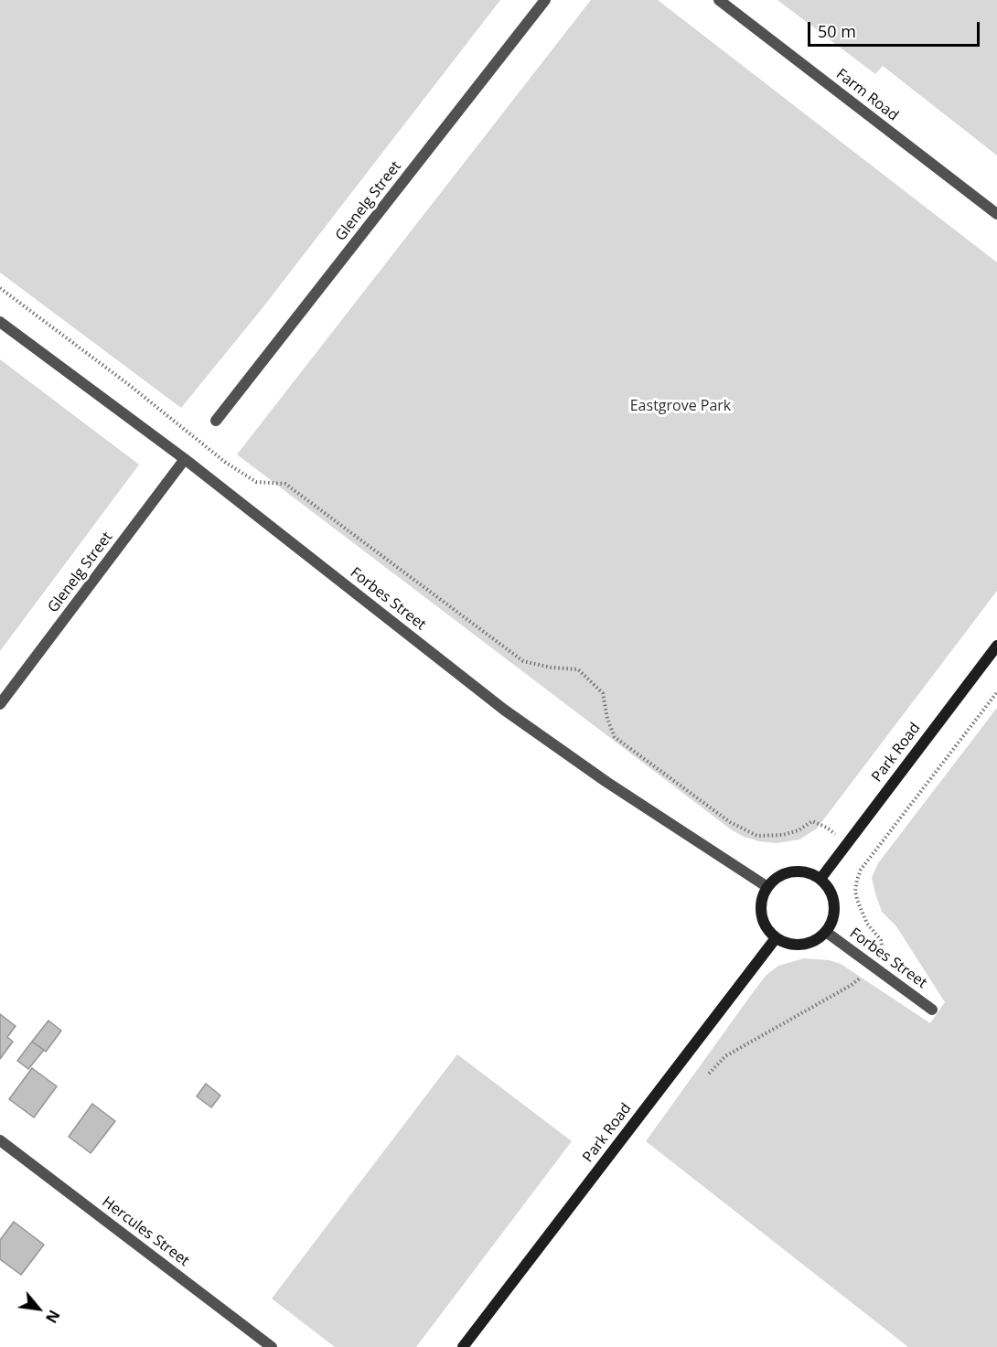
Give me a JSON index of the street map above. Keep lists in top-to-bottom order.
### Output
{
  "streets": {
    "street": [
      "Farm Road",
      "Glenelg Street",
      "Forbes Street",
      "Park Road",
      "Hercules Street"
    ]
  },
  "crossings": [
    ["Glenelg Street", "Forbes Street"],
    ["Forbes Street", "Park Road"]
  ],
  "parks": ["Eastgrove Park"],
  "scale_bar": "50 m",
  "north": "bottom right"
}
